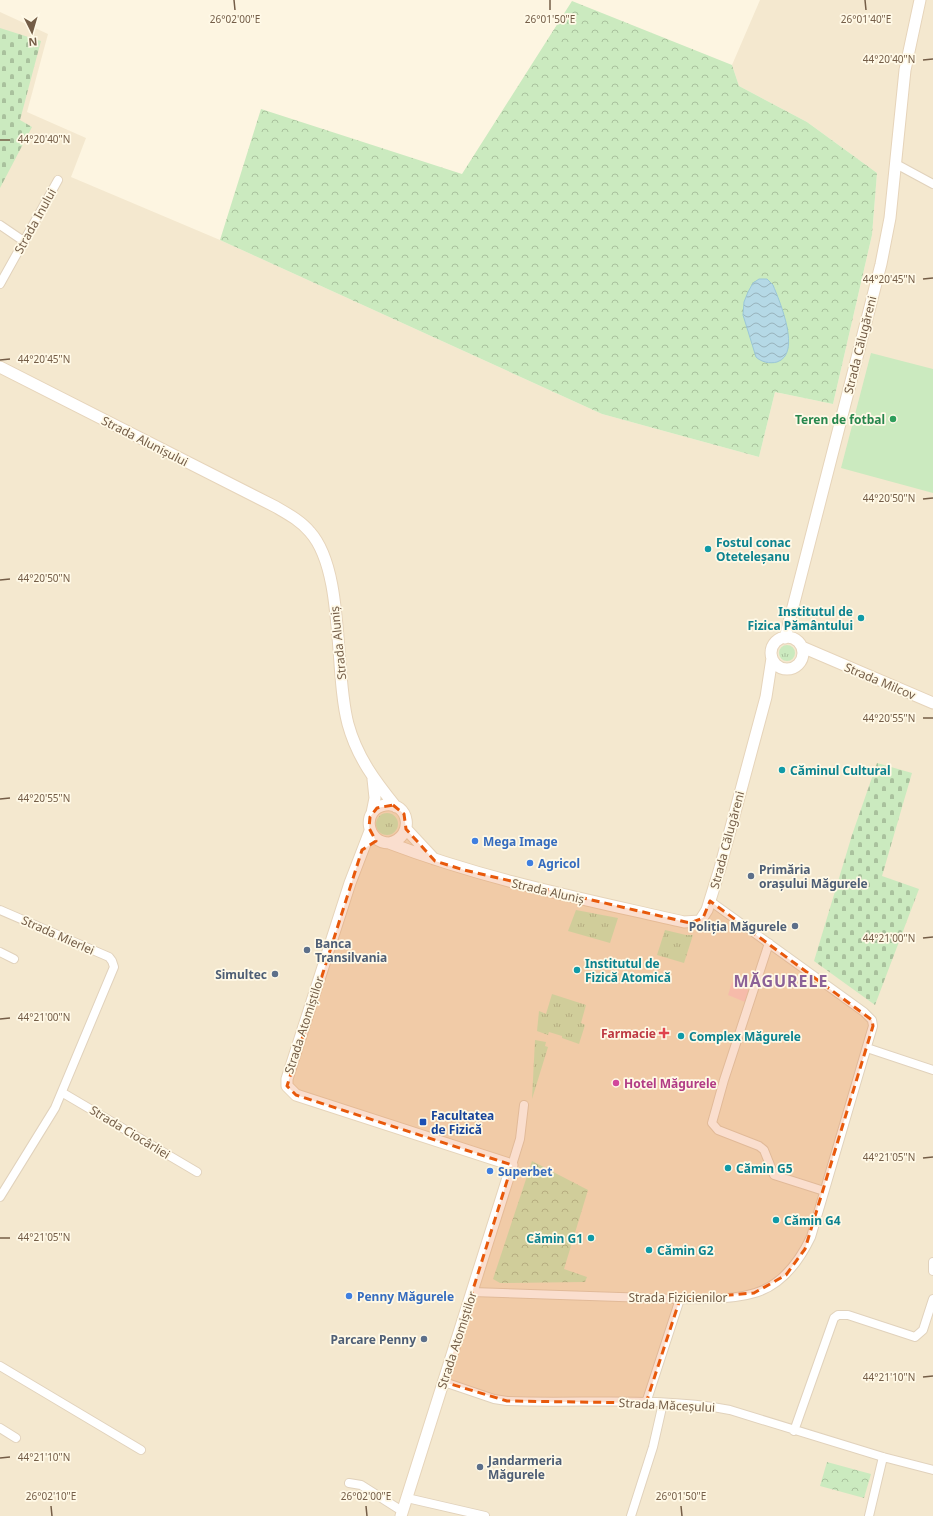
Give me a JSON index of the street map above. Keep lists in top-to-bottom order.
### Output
{
  "streets": {
    "main road": [
      "Strada Călugăreni",
      "Strada Alunișului",
      "Strada Aluniș",
      "Strada Milcov",
      "Strada Atomiștilor"
    ],
    "street": [
      "Strada Inului",
      "Strada Mierlei",
      "Strada Ciocârliei",
      "Strada Fizicienilor",
      "Strada Măceșului"
    ]
  },
  "crossings": [
    ["Strada Călugăreni", "Strada Aluniș"],
    ["Strada Călugăreni", "Strada Milcov"],
    ["Strada Călugăreni", "Strada Fizicienilor"],
    ["Strada Alunișului", "Strada Aluniș"],
    ["Strada Aluniș", "Strada Atomiștilor"],
    ["Strada Mierlei", "Strada Ciocârliei"],
    ["Strada Atomiștilor", "Strada Fizicienilor"],
    ["Strada Atomiștilor", "Strada Măceșului"]
  ],
  "districts": ["MĂGURELE"],
  "places": {
    "other": [
      "Teren de fotbal",
      "Fostul conac Oteteleșanu",
      "Institutul de Fizica Pământului",
      "Căminul Cultural",
      "Mega Image",
      "Agricol",
      "Primăria orașului Măgurele",
      "Poliția Măgurele",
      "Banca Transilvania",
      "Institutul de Fizică Atomică",
      "Simultec",
      "Complex Măgurele",
      "Hotel Măgurele",
      "Cămin G5",
      "Superbet",
      "Cămin G4",
      "Cămin G1",
      "Cămin G2",
      "Penny Măgurele",
      "Parcare Penny",
      "Jandarmeria Măgurele"
    ],
    "health": ["Farmacie"],
    "transit": ["Facultatea de Fizică"]
  },
  "north": "bottom",
  "coordinates": [
    "26°02'00\"E",
    "26°01'50\"E",
    "26°01'40\"E",
    "44°20'40\"N",
    "44°20'45\"N",
    "44°20'50\"N",
    "44°20'55\"N",
    "44°21'00\"N",
    "44°21'05\"N",
    "44°21'10\"N",
    "26°02'10\"E"
  ]
}
